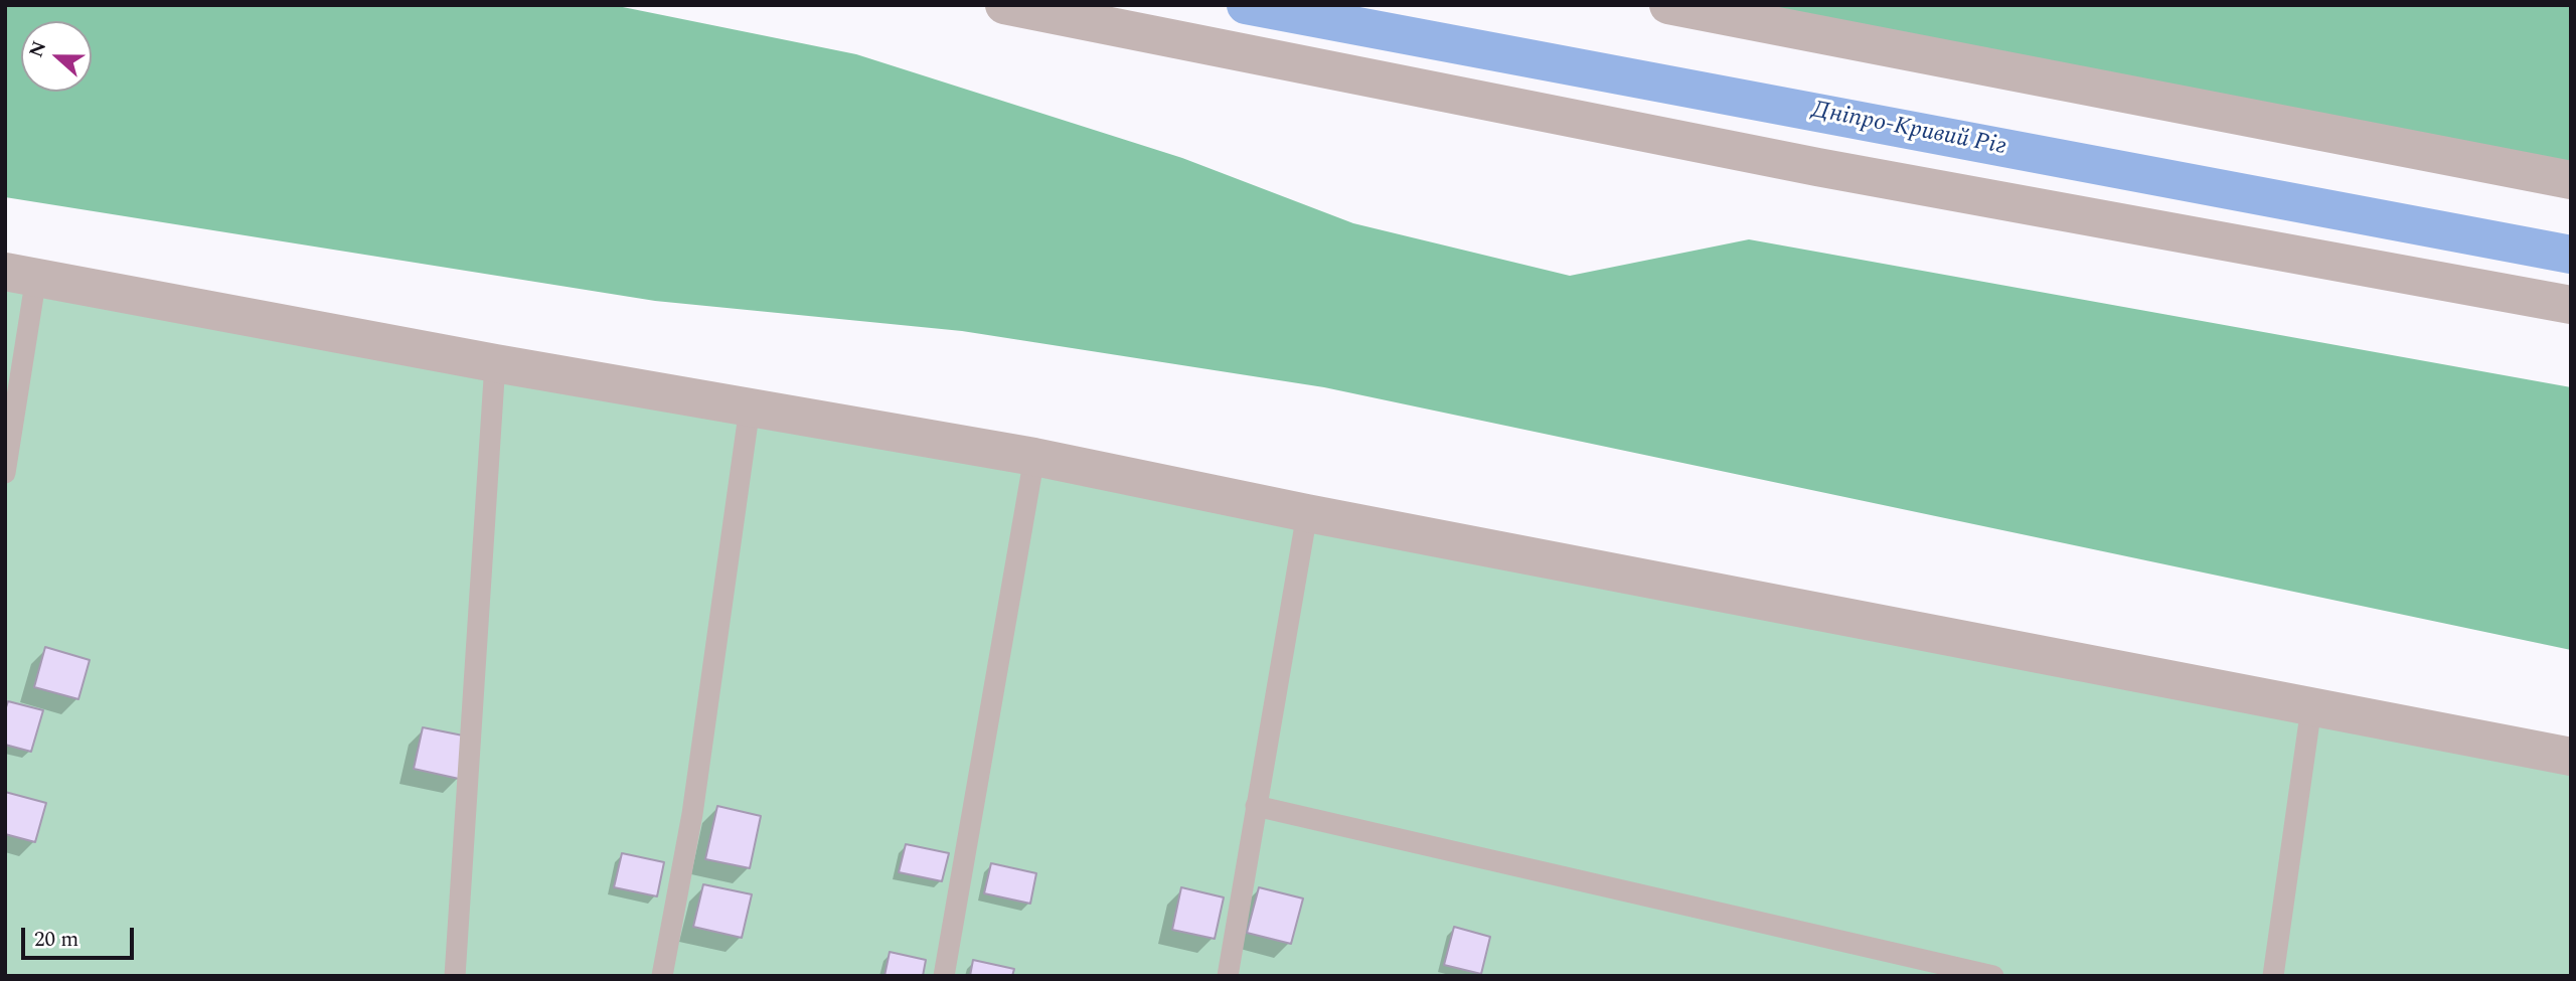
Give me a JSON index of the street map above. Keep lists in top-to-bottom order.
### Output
{
  "water": ["Дніпро-Кривий Ріг"],
  "scale_bar": "20 m",
  "north": "left"
}
